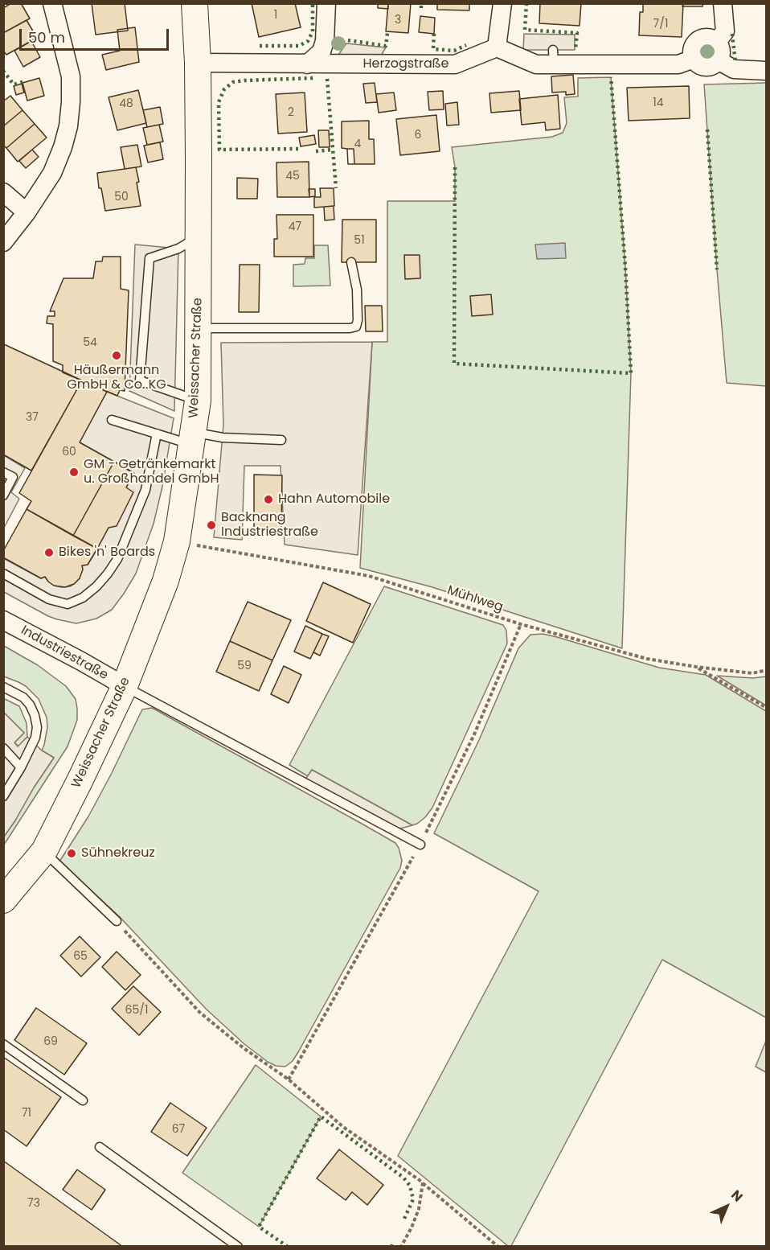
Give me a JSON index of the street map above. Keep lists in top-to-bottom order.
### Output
{
  "streets": {
    "street": ["Herzogstraße", "Weissacher Straße", "Industriestraße"],
    "path": ["Mühlweg"]
  },
  "crossings": [
    ["Herzogstraße", "Weissacher Straße"],
    ["Weissacher Straße", "Mühlweg"],
    ["Weissacher Straße", "Industriestraße"]
  ],
  "places": [
    "Häußermann GmbH & Co. KG",
    "GM - Getränkemarkt u. Großhandel GmbH",
    "Hahn Automobile",
    "Backnang Industriestraße",
    "Bikes 'n' Boards",
    "Sühnekreuz"
  ],
  "house_numbers": [
    "1",
    "3",
    "7/1",
    "14",
    "48",
    "2",
    "6",
    "4",
    "45",
    "50",
    "47",
    "51",
    "54",
    "37",
    "60",
    "59",
    "65",
    "65/1",
    "69",
    "71",
    "67",
    "73"
  ],
  "scale_bar": "50 m",
  "north": "top right"
}
